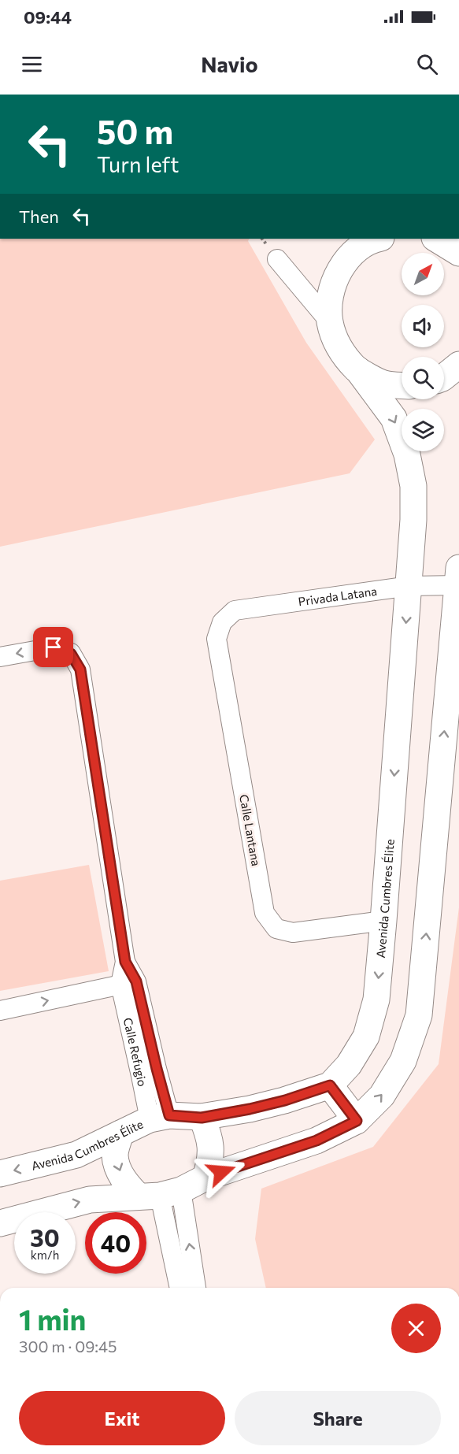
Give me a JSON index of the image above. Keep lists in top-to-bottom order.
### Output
{
  "streets": {
    "street": [
      "Privada Latana",
      "Calle Lantana",
      "Avenida Cumbres Élite",
      "Calle Refugio"
    ]
  },
  "crossings": [
    ["Privada Latana", "Calle Lantana"],
    ["Privada Latana", "Avenida Cumbres Élite"],
    ["Calle Lantana", "Avenida Cumbres Élite"],
    ["Avenida Cumbres Élite", "Calle Refugio"]
  ],
  "one_way": ["Calle Refugio"],
  "north": "top right",
  "page": {
    "status": "09:44",
    "header": "Navio",
    "turn": ["50 m", "Turn left"],
    "then": "Then",
    "speed": "30 km/h",
    "limit": "40",
    "heading": ["1 min", "300 m · 09:45"],
    "buttons": ["Exit", "Share"]
  }
}
